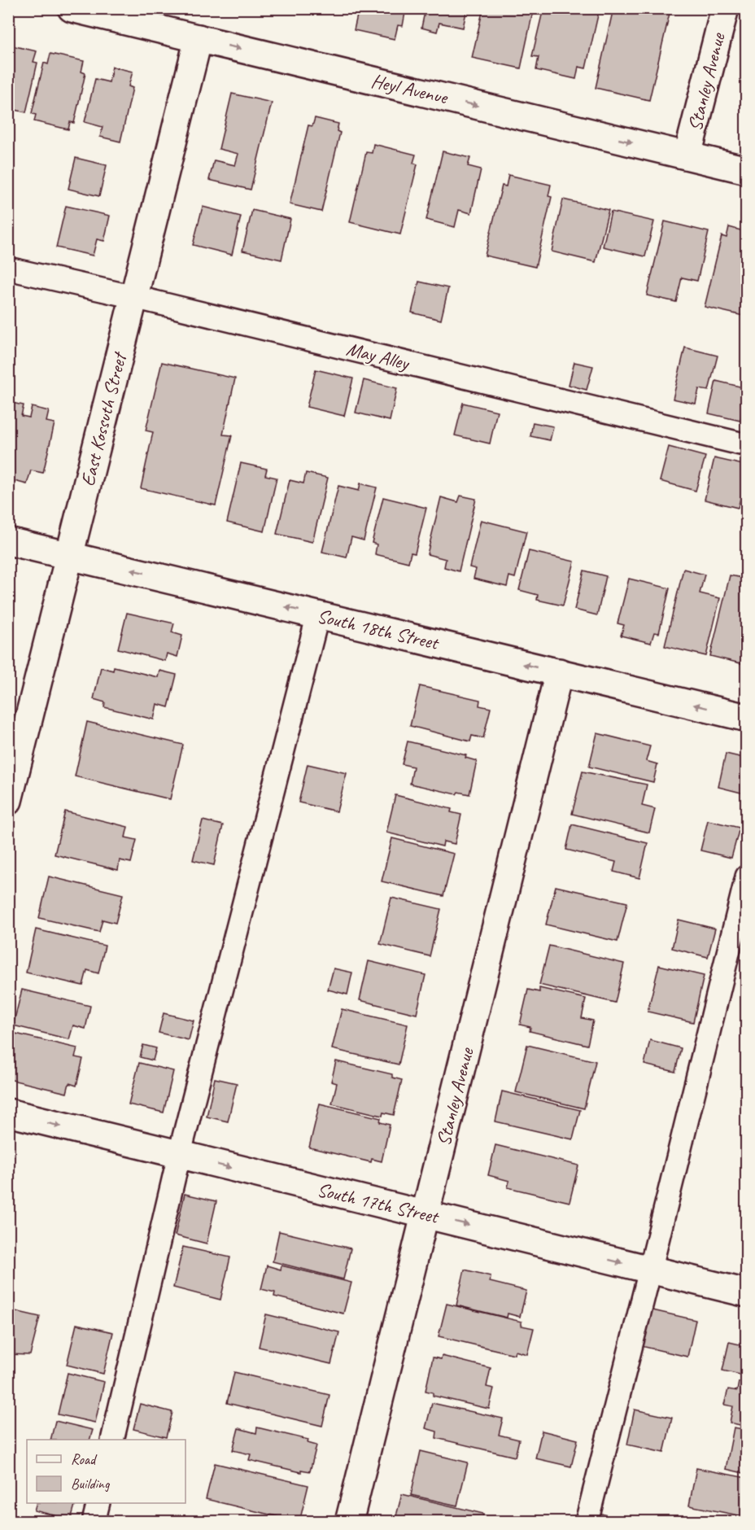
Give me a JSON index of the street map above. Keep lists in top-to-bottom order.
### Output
{
  "streets": {
    "street": [
      "Stanley Avenue",
      "Heyl Avenue",
      "East Kossuth Street",
      "South 18th Street",
      "South 17th Street"
    ],
    "lane": ["May Alley"]
  },
  "crossings": [
    ["Stanley Avenue", "Heyl Avenue"],
    ["Stanley Avenue", "South 18th Street"],
    ["Stanley Avenue", "South 17th Street"],
    ["Heyl Avenue", "East Kossuth Street"],
    ["May Alley", "East Kossuth Street"],
    ["East Kossuth Street", "South 18th Street"]
  ],
  "one_way": ["Heyl Avenue", "South 18th Street", "South 17th Street"],
  "legend": ["Road", "Building"]
}
